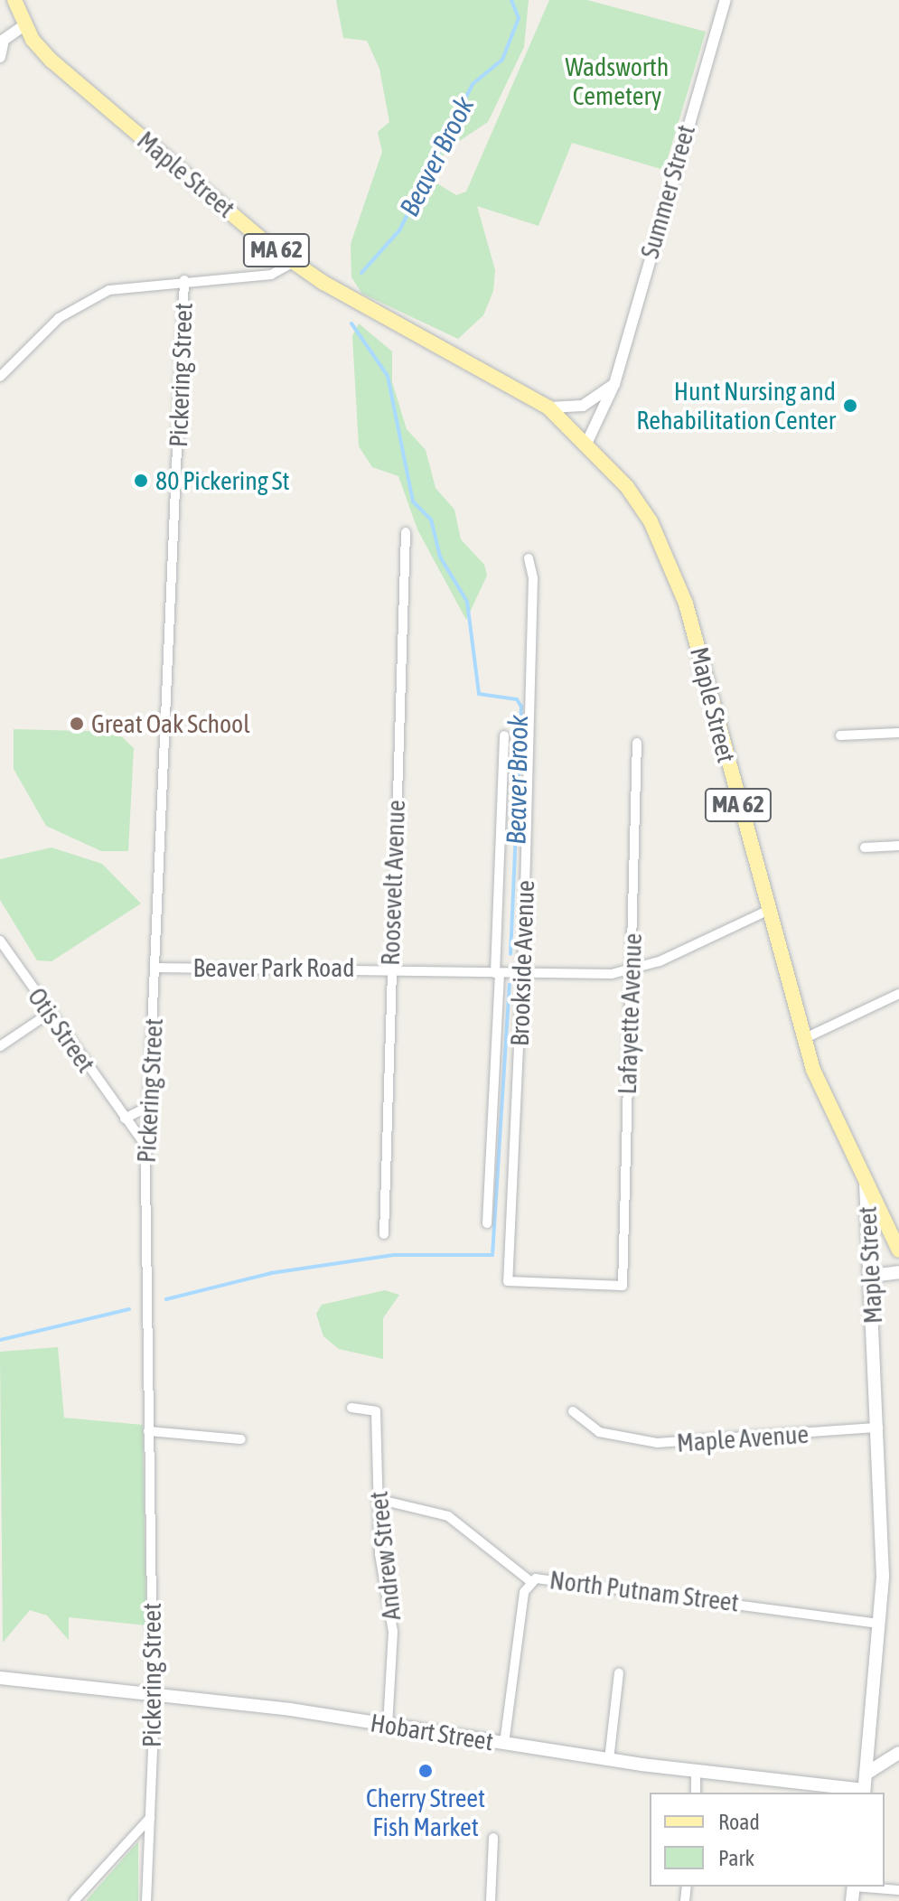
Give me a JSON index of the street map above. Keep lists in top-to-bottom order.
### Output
{
  "streets": {
    "main road": ["Maple Street", "MA 62", "Hobart Street"],
    "street": [
      "Summer Street",
      "Pickering Street",
      "Roosevelt Avenue",
      "Brookside Avenue",
      "Beaver Park Road",
      "Lafayette Avenue",
      "Otis Street",
      "Maple Avenue",
      "Andrew Street",
      "North Putnam Street"
    ]
  },
  "crossings": [
    ["Maple Street", "Summer Street"],
    ["Maple Street", "MA 62"],
    ["Maple Street", "Beaver Park Road"],
    ["Maple Street", "Maple Avenue"],
    ["Maple Street", "North Putnam Street"],
    ["Maple Street", "Hobart Street"],
    ["Pickering Street", "Beaver Park Road"],
    ["Pickering Street", "Otis Street"],
    ["Pickering Street", "Hobart Street"],
    ["Roosevelt Avenue", "Beaver Park Road"],
    ["Brookside Avenue", "Beaver Park Road"],
    ["Brookside Avenue", "Lafayette Avenue"],
    ["Beaver Park Road", "Lafayette Avenue"],
    ["Andrew Street", "Hobart Street"],
    ["North Putnam Street", "Hobart Street"]
  ],
  "water": ["Beaver Brook"],
  "parks": ["Wadsworth Cemetery"],
  "places": [
    "Hunt Nursing and Rehabilitation Center",
    "80 Pickering St",
    "Great Oak School",
    "Cherry Street Fish Market"
  ],
  "legend": ["Road", "Park"]
}
